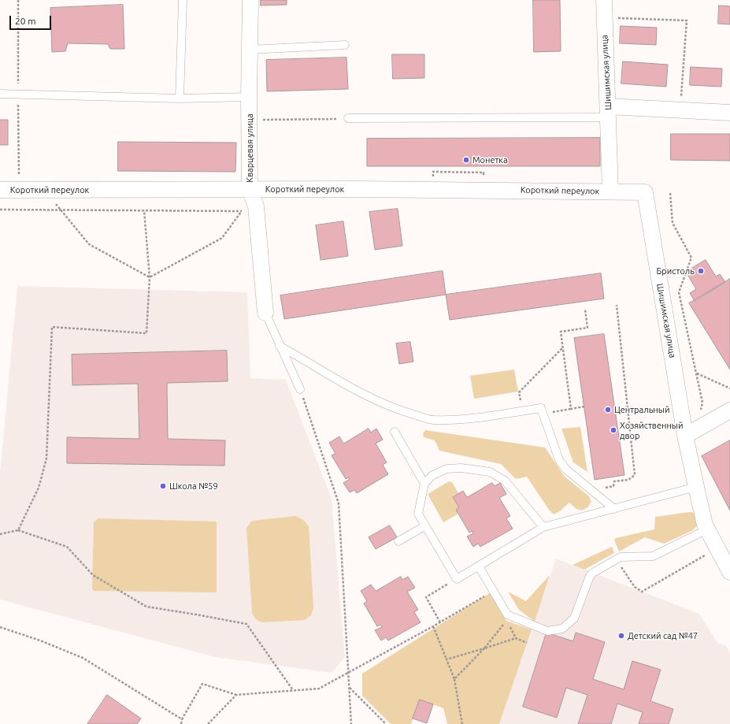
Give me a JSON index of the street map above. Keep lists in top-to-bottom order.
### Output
{
  "streets": {
    "street": ["Шишимская улица", "Кварцевая улица", "Короткий переулок"]
  },
  "crossings": [
    ["Шишимская улица", "Короткий переулок"],
    ["Кварцевая улица", "Короткий переулок"]
  ],
  "places": [
    "Монетка",
    "Бристоль",
    "Центральный",
    "Хозяйственный двор",
    "Школа №59",
    "Детский сад №47"
  ],
  "scale_bar": "20 m"
}
